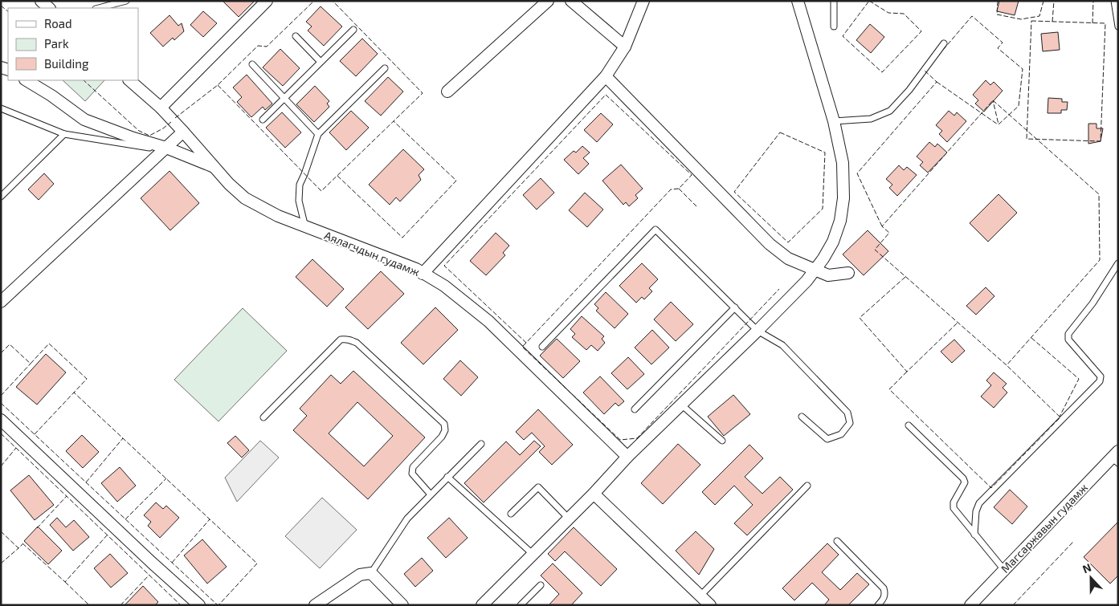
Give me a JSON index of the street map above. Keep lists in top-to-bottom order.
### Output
{
  "streets": {
    "street": ["Аялагчдын гудамж", "Магсаржавын гудамж"]
  },
  "legend": ["Road", "Park", "Building"],
  "north": "top"
}
